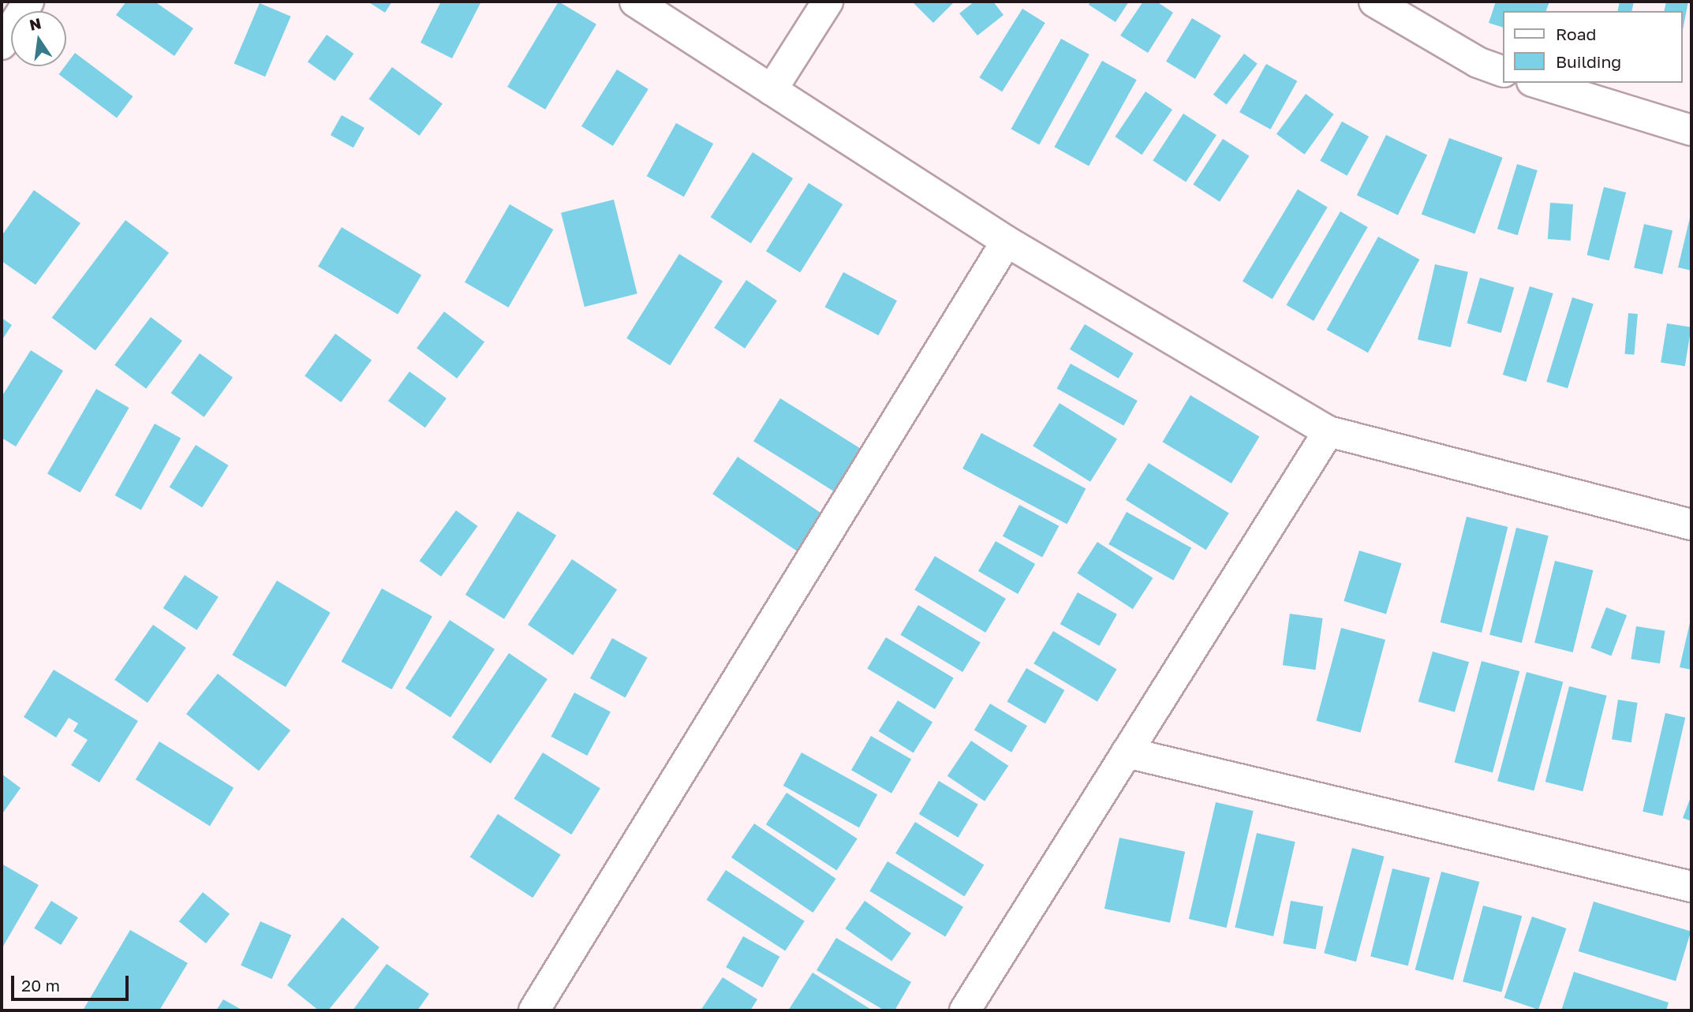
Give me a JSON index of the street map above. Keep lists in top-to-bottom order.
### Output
{
  "legend": ["Road", "Building"],
  "scale_bar": "20 m",
  "north": "top"
}
